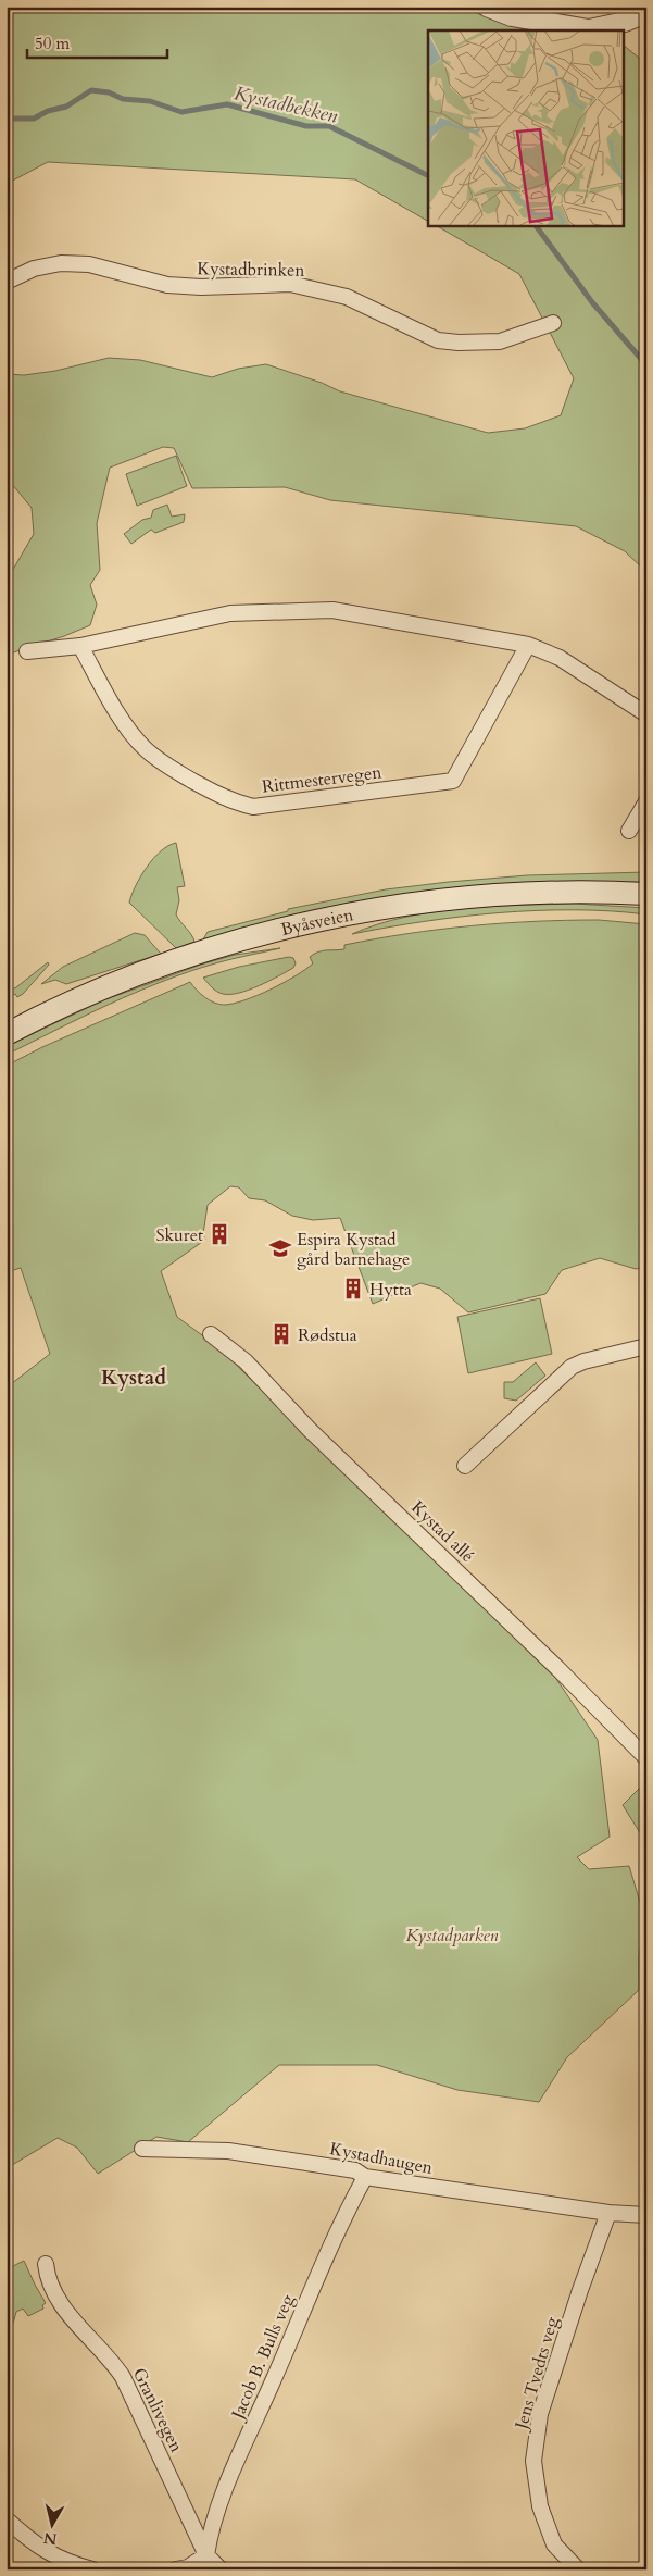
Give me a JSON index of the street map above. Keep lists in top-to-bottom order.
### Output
{
  "streets": {
    "main road": ["Byåsveien"],
    "street": [
      "Kystadbrinken",
      "Rittmestervegen",
      "Kystad allé",
      "Kystadhaugen",
      "Jacob B. Bulls veg",
      "Jens Tvedts veg",
      "Granlivegen"
    ]
  },
  "crossings": [
    ["Kystadhaugen", "Jacob B. Bulls veg"],
    ["Kystadhaugen", "Jens Tvedts veg"],
    ["Jacob B. Bulls veg", "Granlivegen"]
  ],
  "districts": ["Kystad"],
  "water": ["Kystadbekken"],
  "parks": ["Kystadparken"],
  "places": {
    "building": ["Skuret", "Hytta", "Rødstua"],
    "school or university": ["Espira Kystad gård barnehage"]
  },
  "scale_bar": "50 m",
  "north": "bottom"
}
